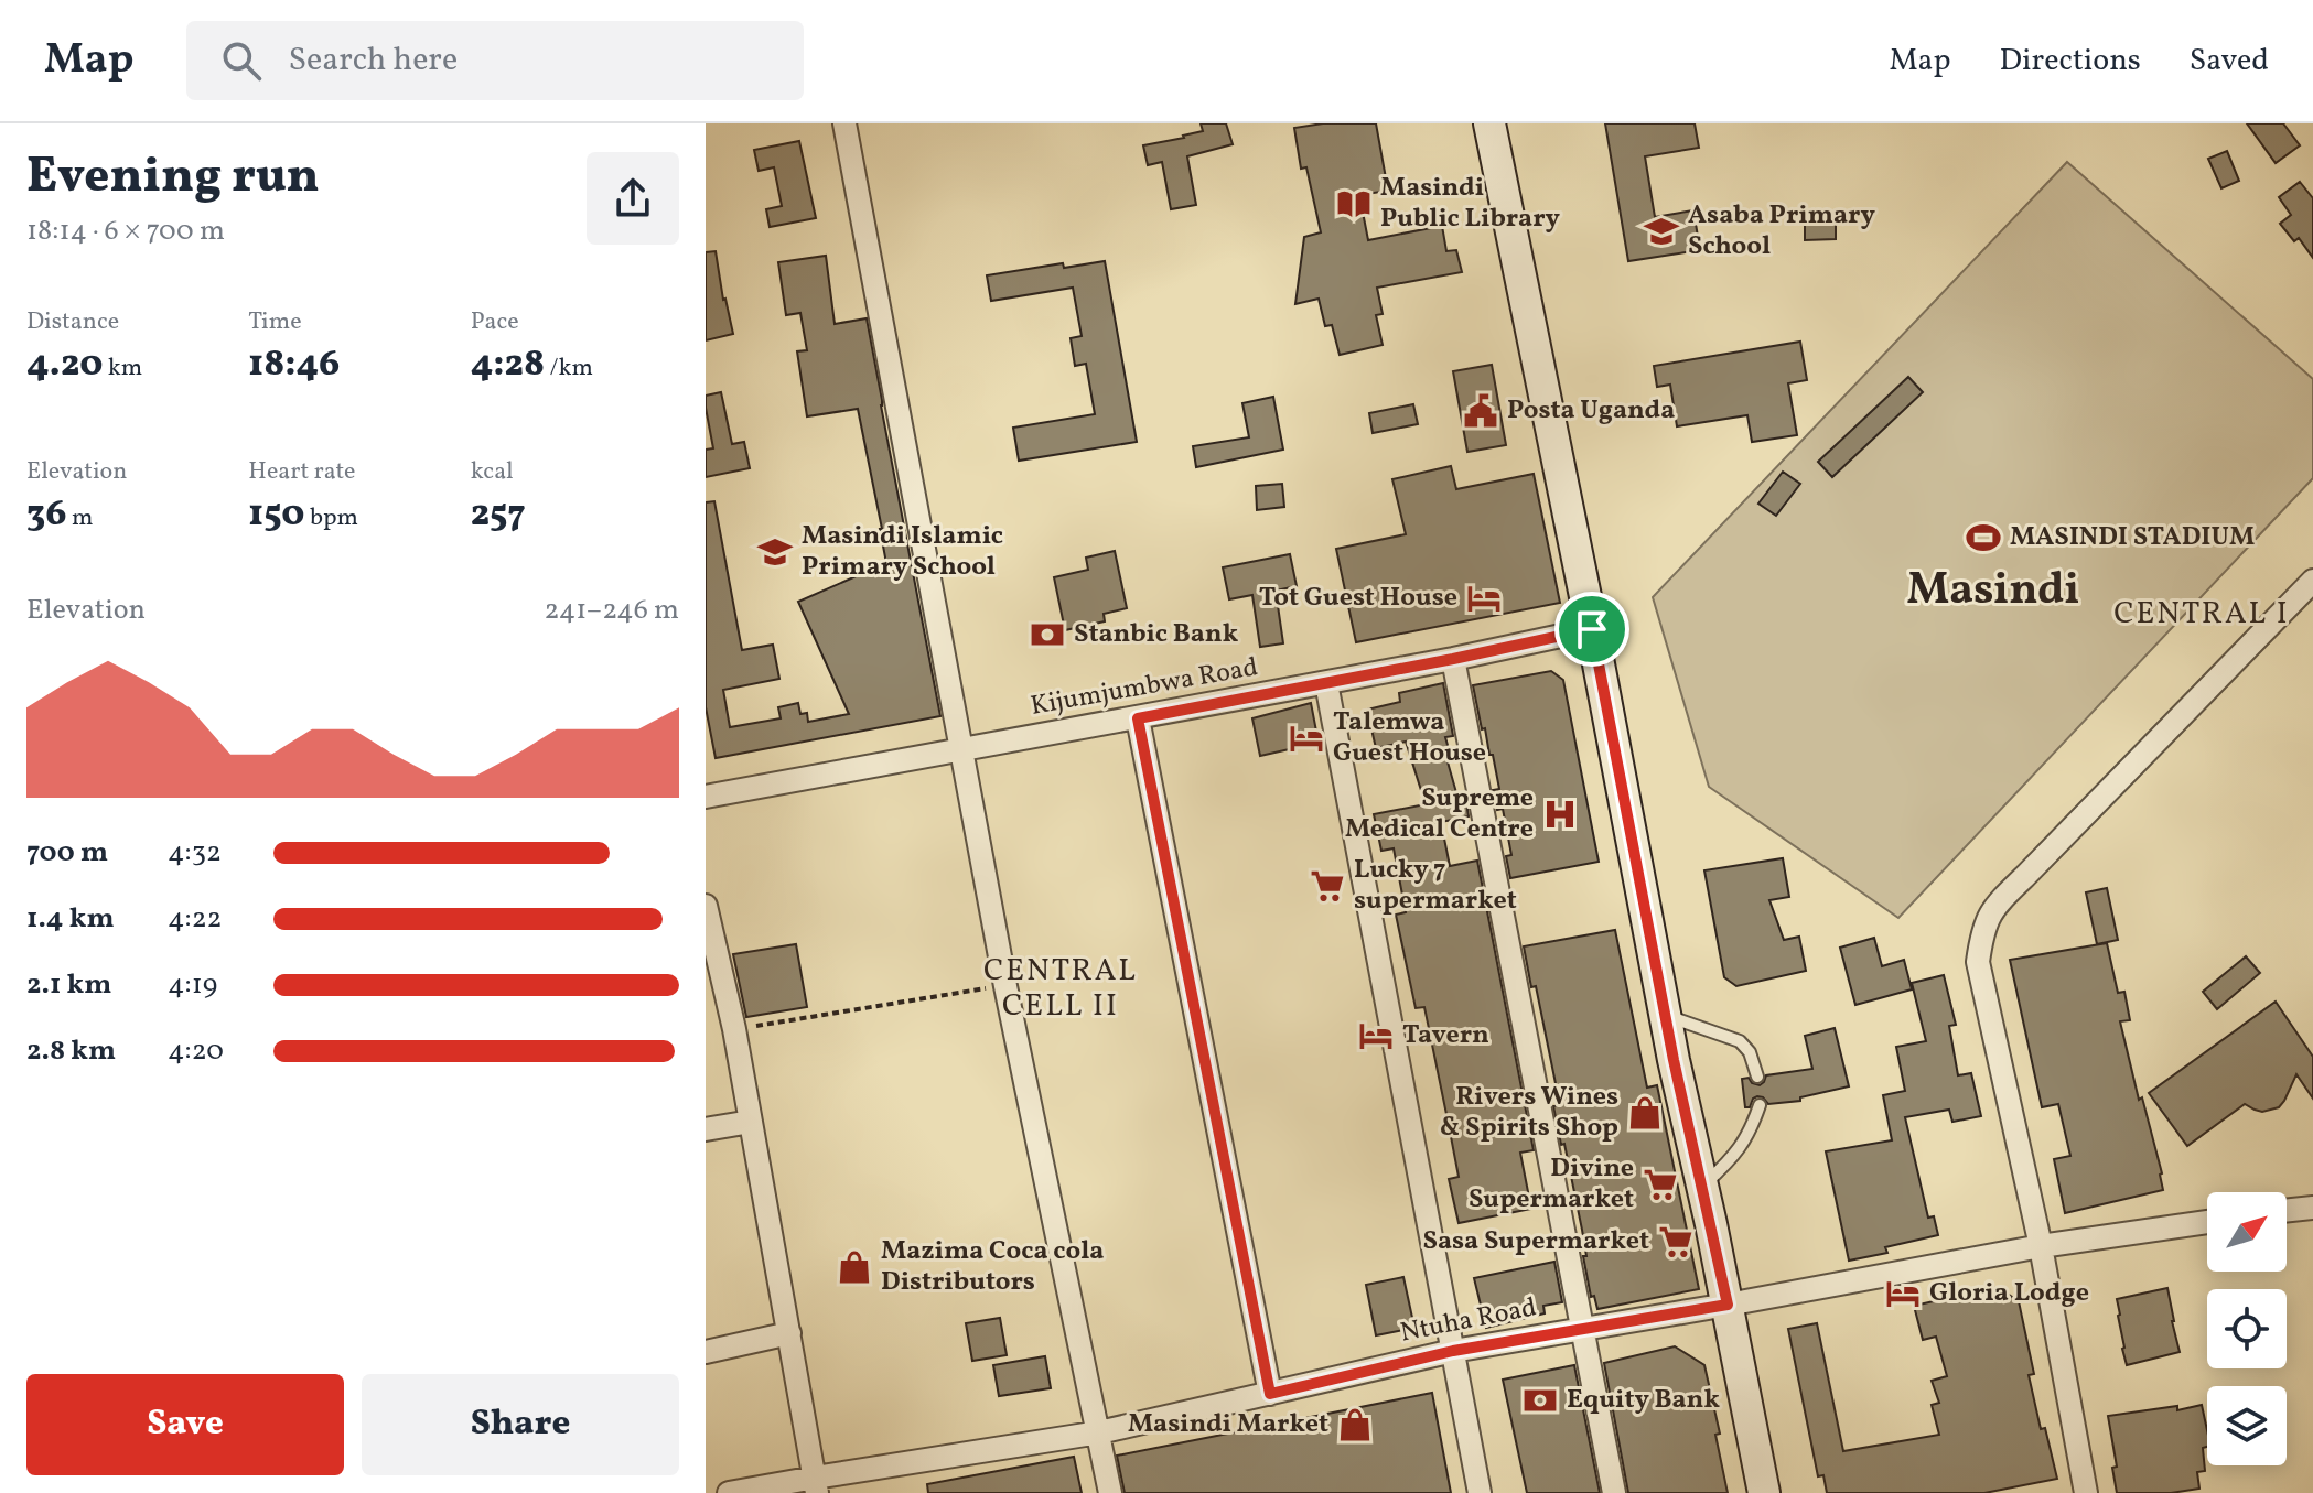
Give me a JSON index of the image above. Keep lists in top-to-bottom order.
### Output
{
  "streets": {
    "street": ["Kijumjumbwa Road", "Ntuha Road"]
  },
  "districts": ["Masindi", "CENTRAL I", "CENTRAL CELL II"],
  "places": {
    "library": ["Masindi Public Library"],
    "school or university": ["Asaba Primary School", "Masindi Islamic Primary School"],
    "public building": ["Posta Uganda"],
    "sports": ["MASINDI STADIUM"],
    "hotel": [
      "Tot Guest House",
      "Talemwa Guest House",
      "Tavern",
      "Gloria Lodge"
    ],
    "bank": ["Stanbic Bank", "Equity Bank"],
    "hospital": ["Supreme Medical Centre"],
    "supermarket": ["Lucky 7 supermarket", "Divine Supermarket", "Sasa Supermarket"],
    "shop": ["Rivers Wines & Spirits Shop", "Mazima Coca cola Distributors", "Masindi Market"]
  },
  "north": "top right",
  "page": {
    "header": "Map",
    "search": "Search here",
    "nav": ["Map", "Directions", "Saved"],
    "heading": ["Evening run", "18:14 · 6 × 700 m"],
    "stats": [
      ["Distance", "4.20 km"],
      ["Time", "18:46"],
      ["Pace", "4:28 /km"],
      ["Elevation", "36 m"],
      ["Heart rate", "150 bpm"],
      ["kcal", "257"]
    ],
    "chart": ["Elevation", "241–246 m"],
    "list": [
      {
        "name": "700 m",
        "note": "4:32"
      },
      {
        "name": "1.4 km",
        "note": "4:22"
      },
      {
        "name": "2.1 km",
        "note": "4:19"
      },
      {
        "name": "2.8 km",
        "note": "4:20"
      }
    ],
    "buttons": ["Save", "Share"]
  }
}
